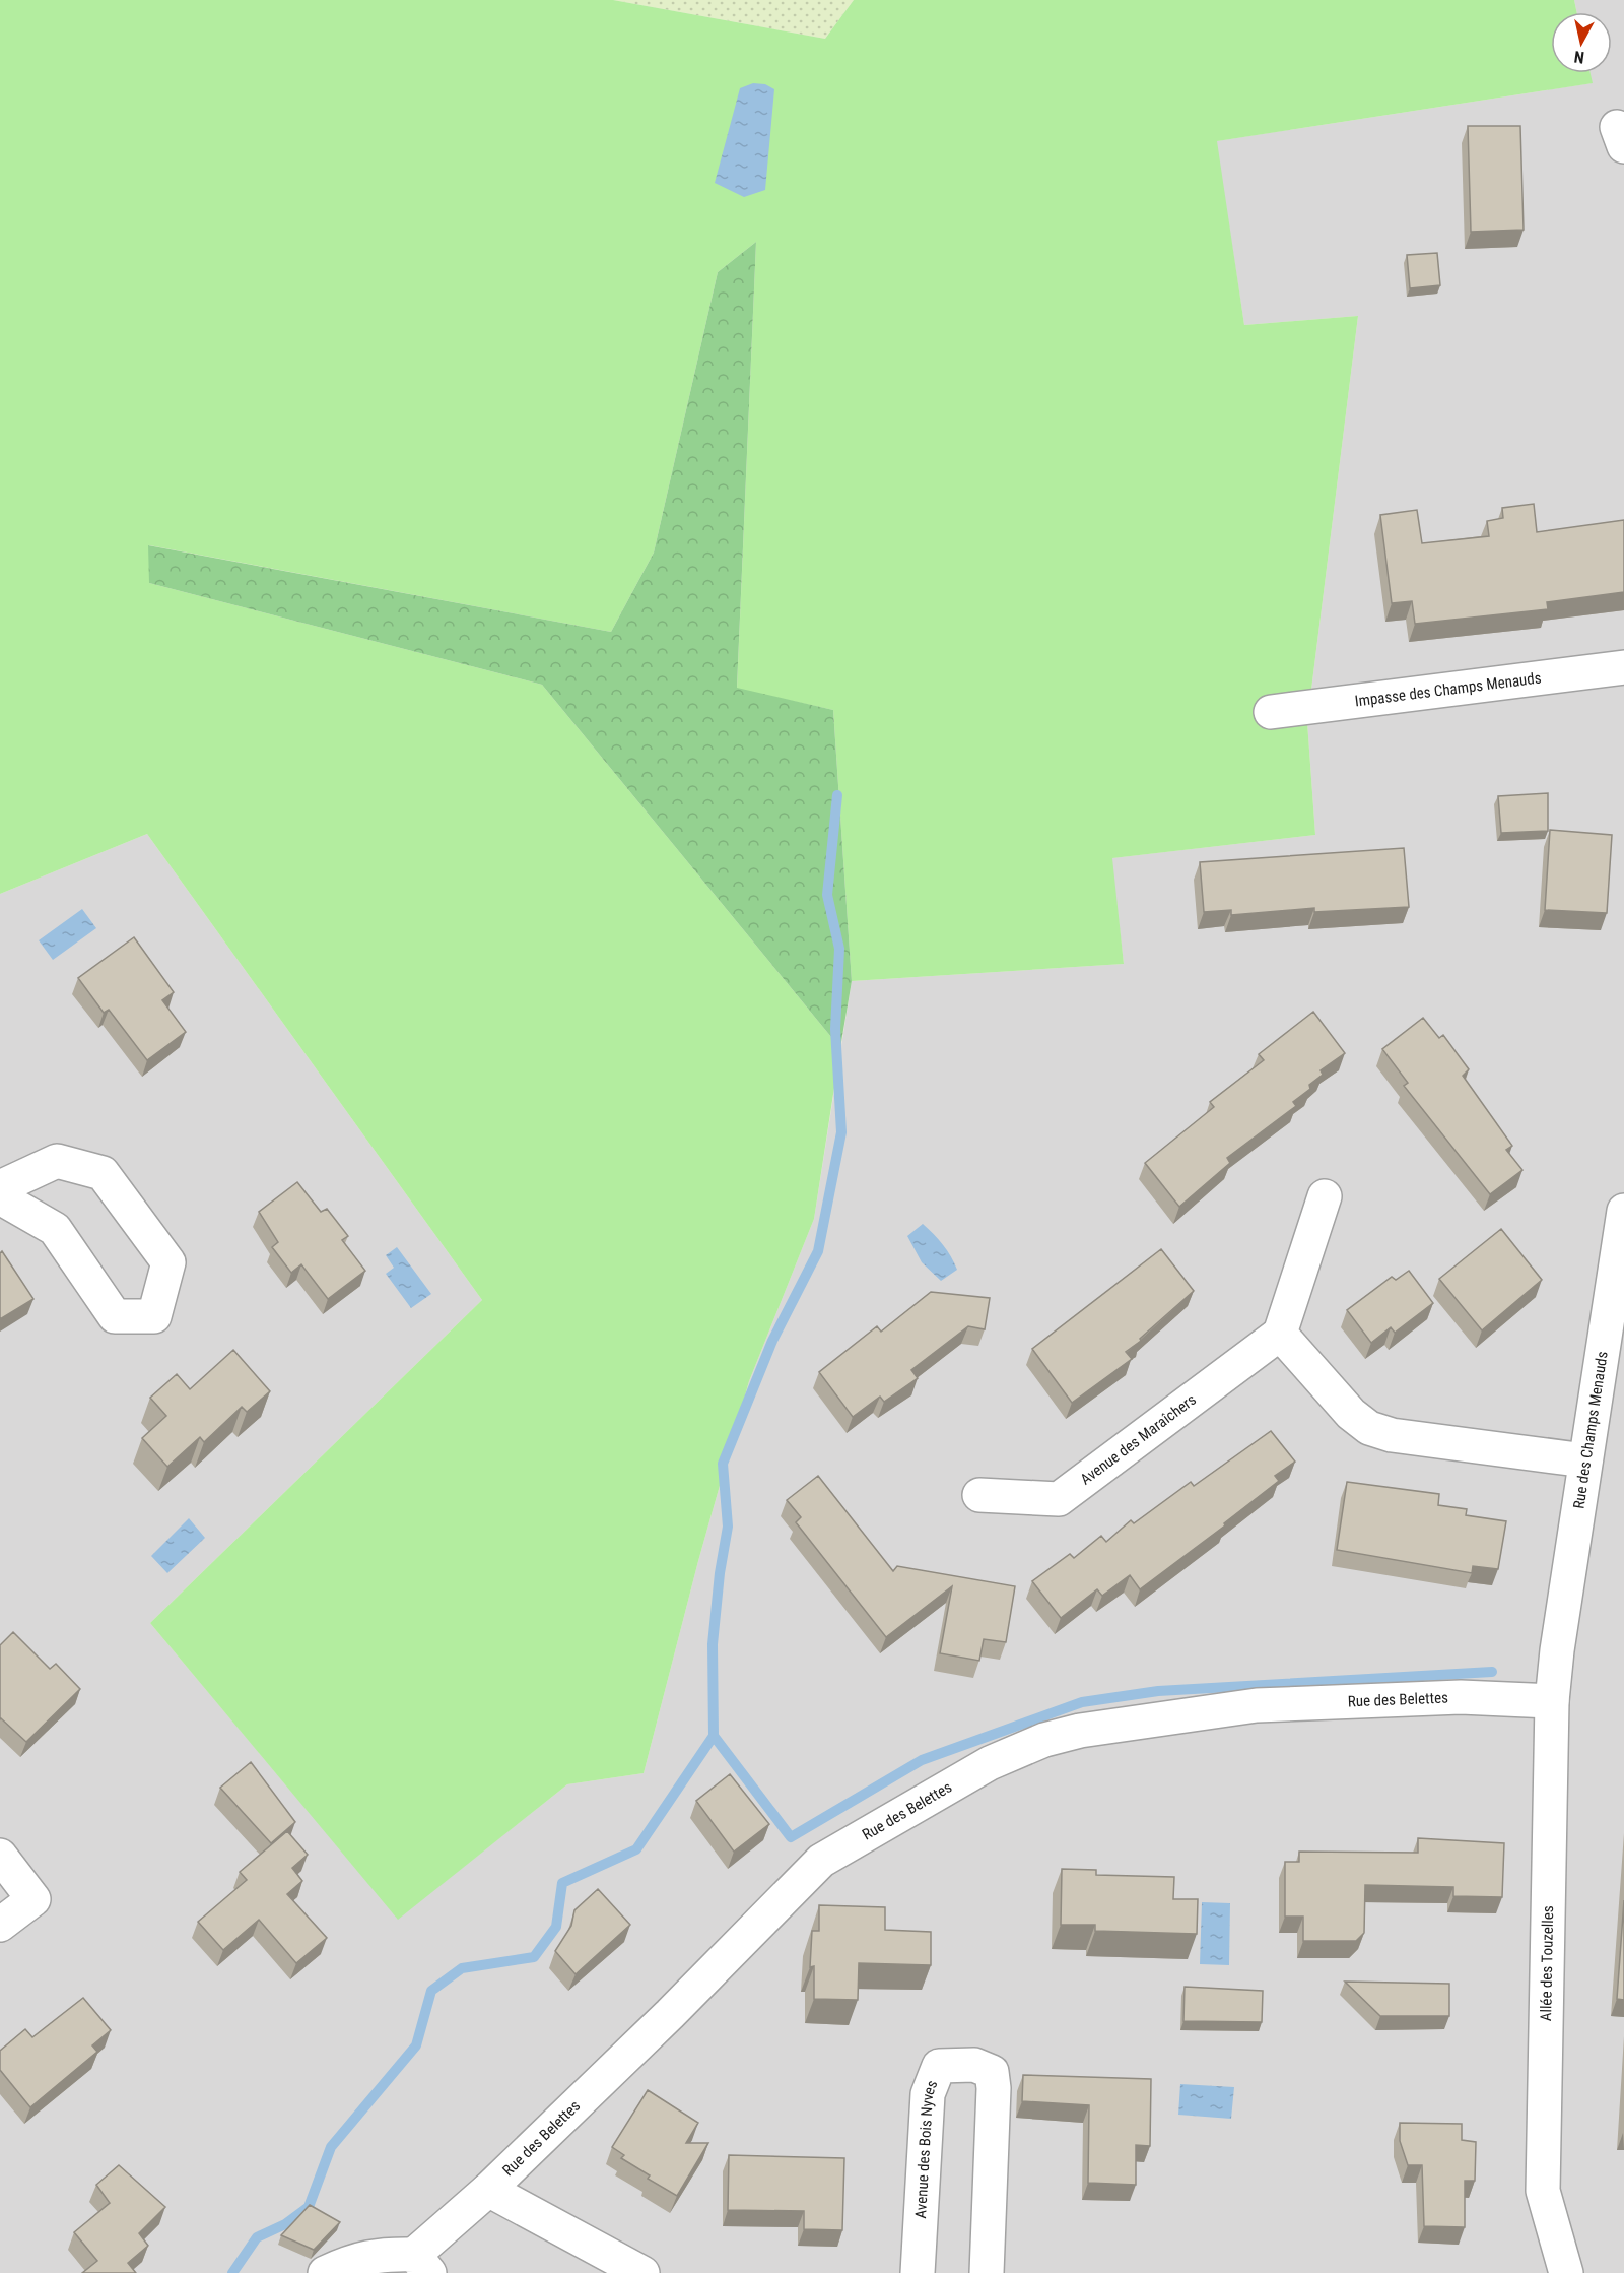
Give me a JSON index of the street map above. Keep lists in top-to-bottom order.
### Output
{
  "streets": {
    "street": [
      "Impasse des Champs Menauds",
      "Rue des Champs Menauds",
      "Avenue des Maraîchers",
      "Rue des Belettes",
      "Allée des Touzelles",
      "Avenue des Bois Nyves"
    ]
  },
  "crossings": [
    ["Rue des Champs Menauds", "Allée des Touzelles"],
    ["Rue des Belettes", "Allée des Touzelles"]
  ],
  "north": "bottom"
}
